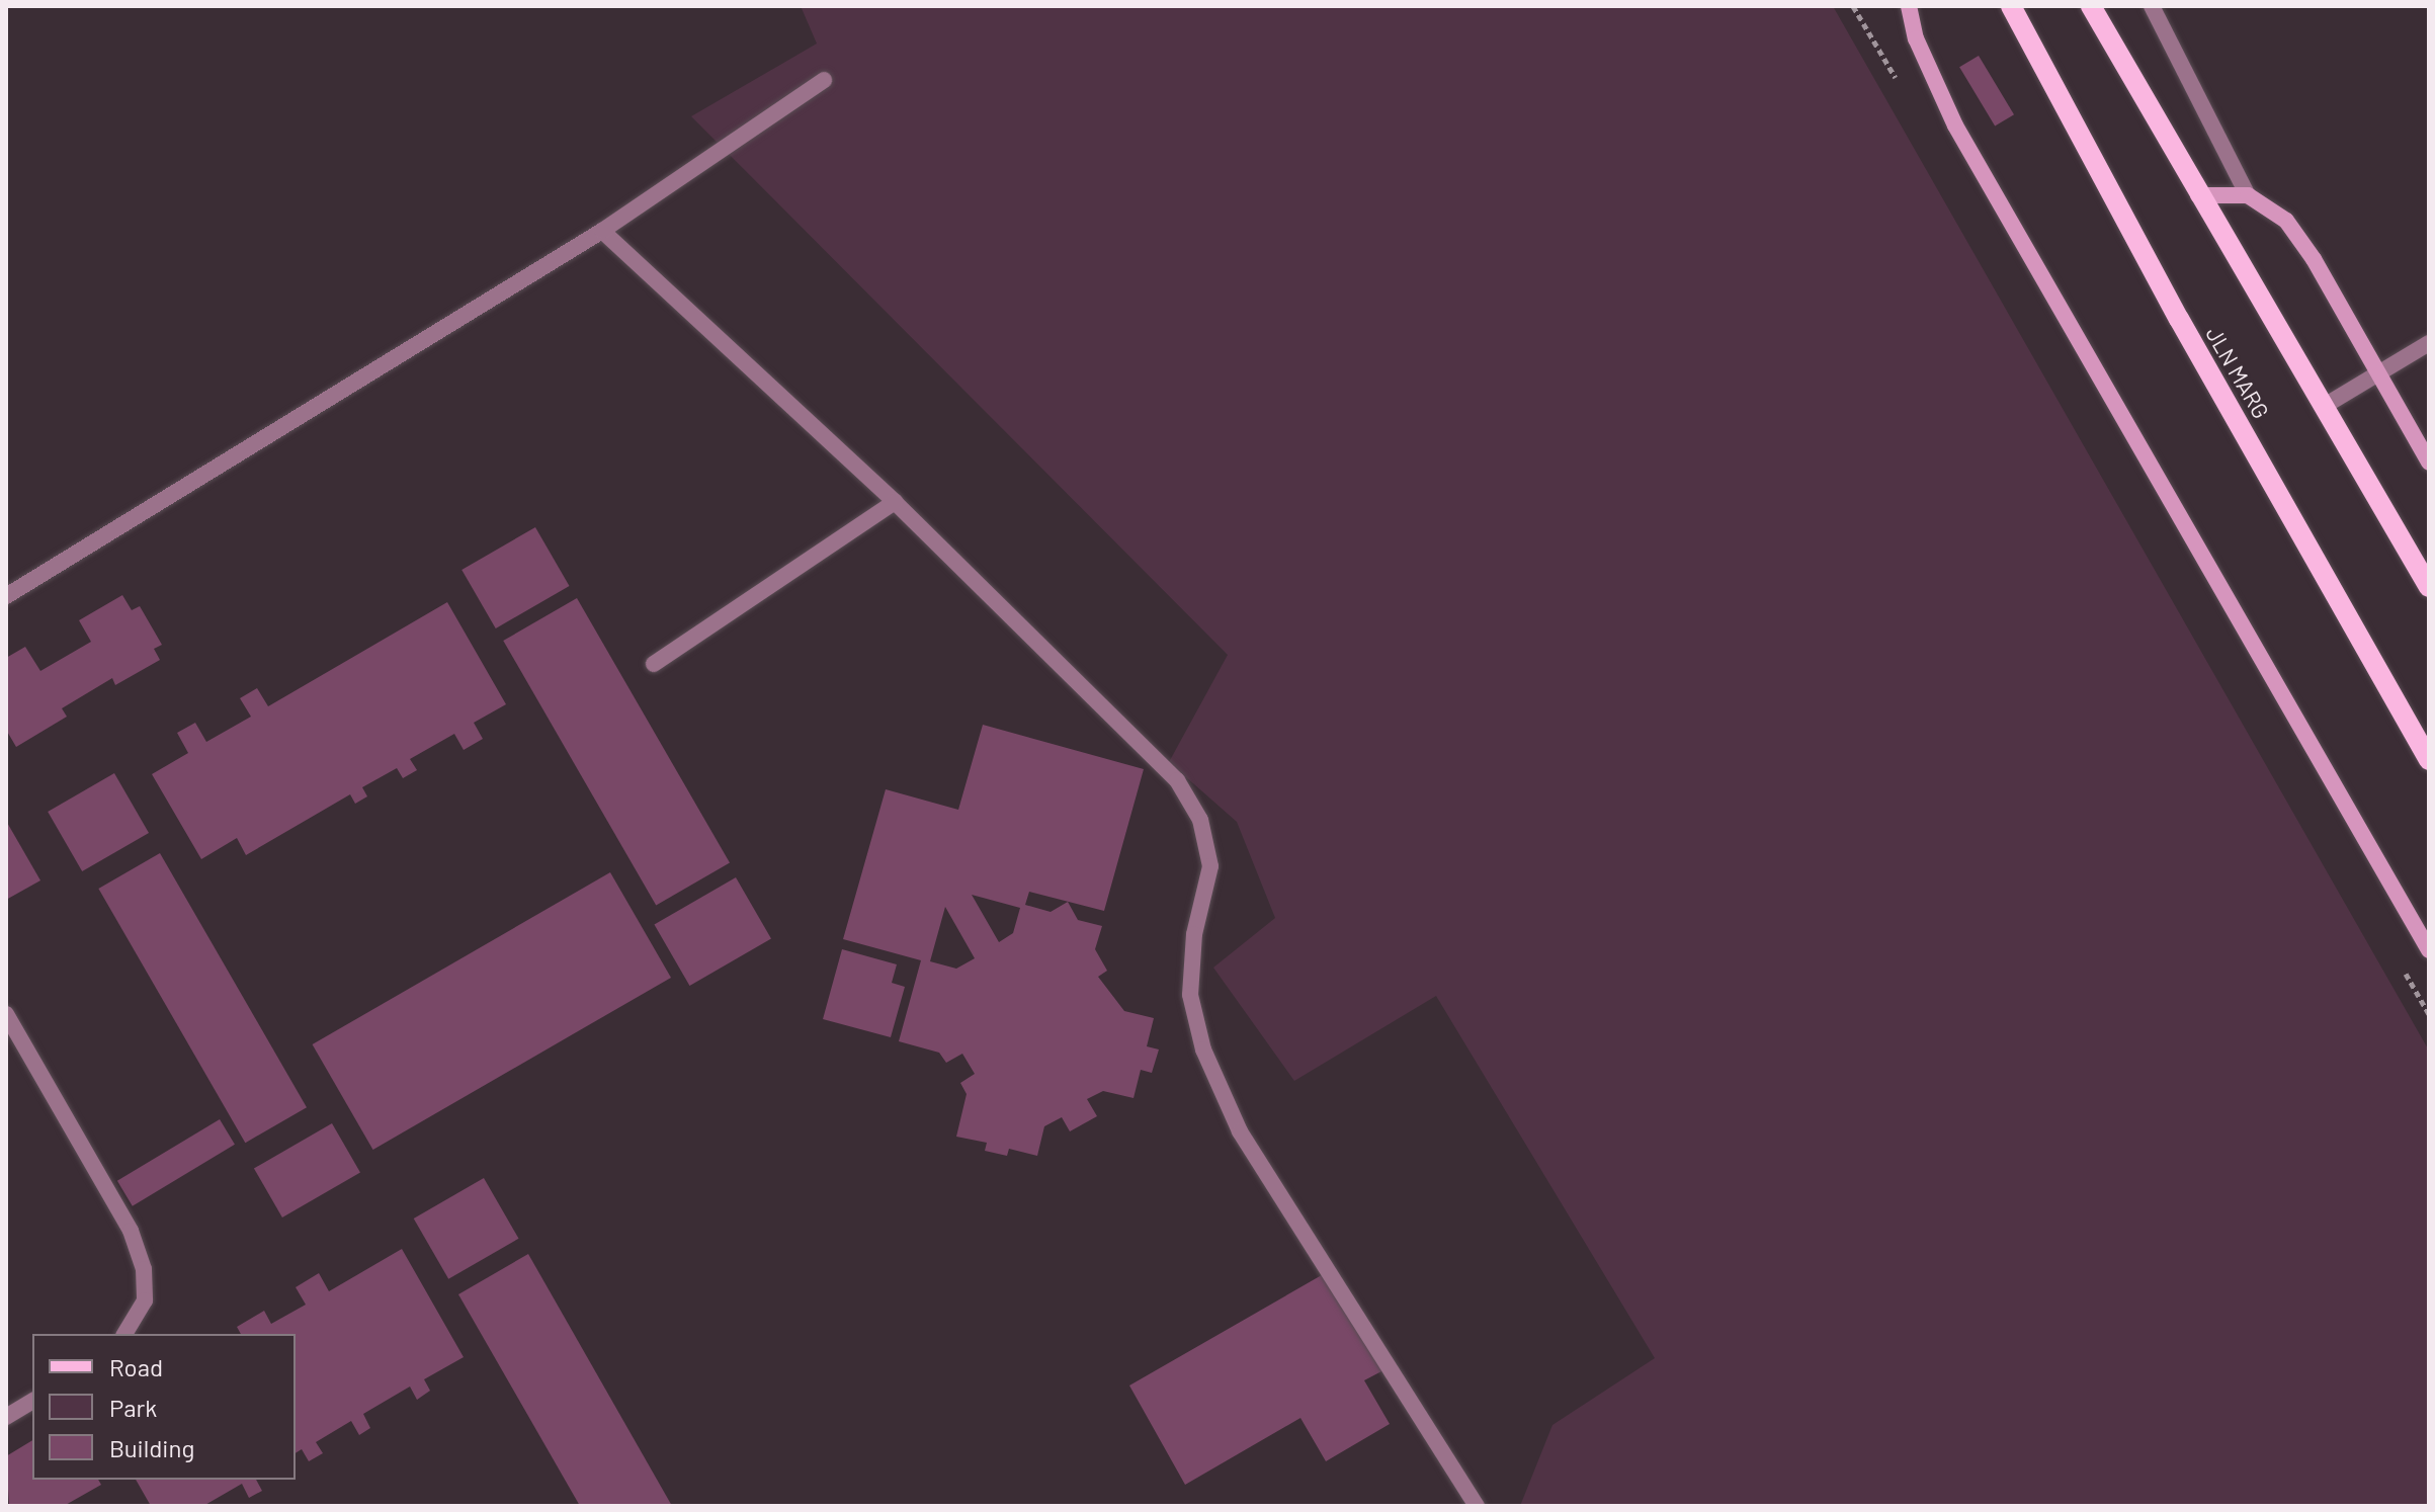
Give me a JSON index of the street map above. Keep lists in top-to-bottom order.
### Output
{
  "streets": {
    "main road": ["JLN MARG"]
  },
  "legend": ["Road", "Park", "Building"]
}
